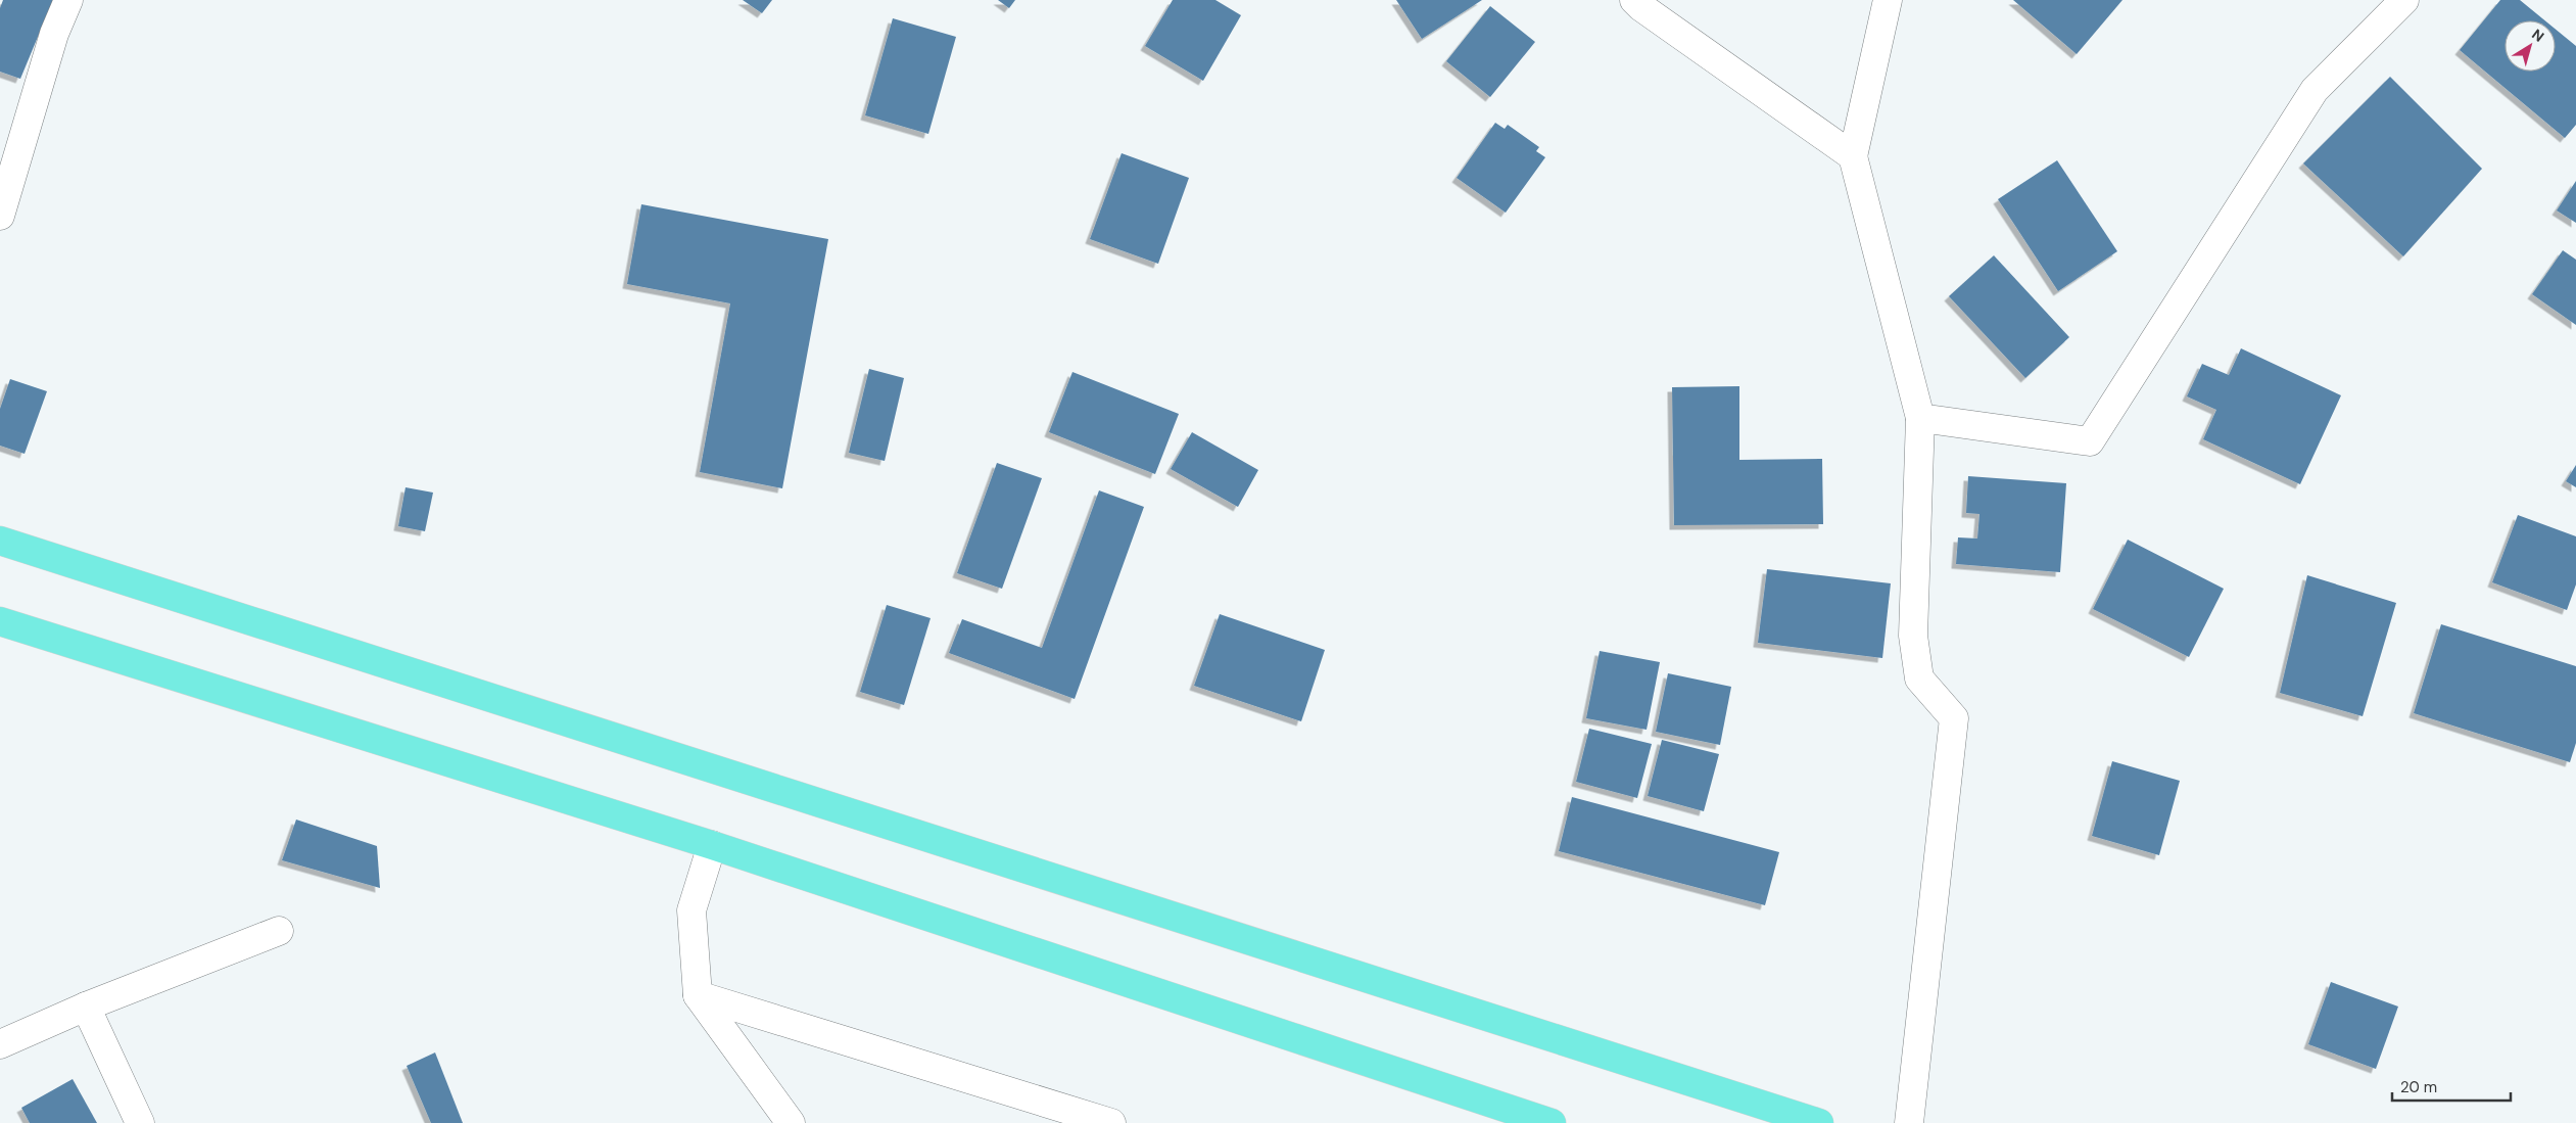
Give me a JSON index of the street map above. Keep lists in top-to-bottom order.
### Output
{
  "scale_bar": "20 m",
  "north": "top right"
}
